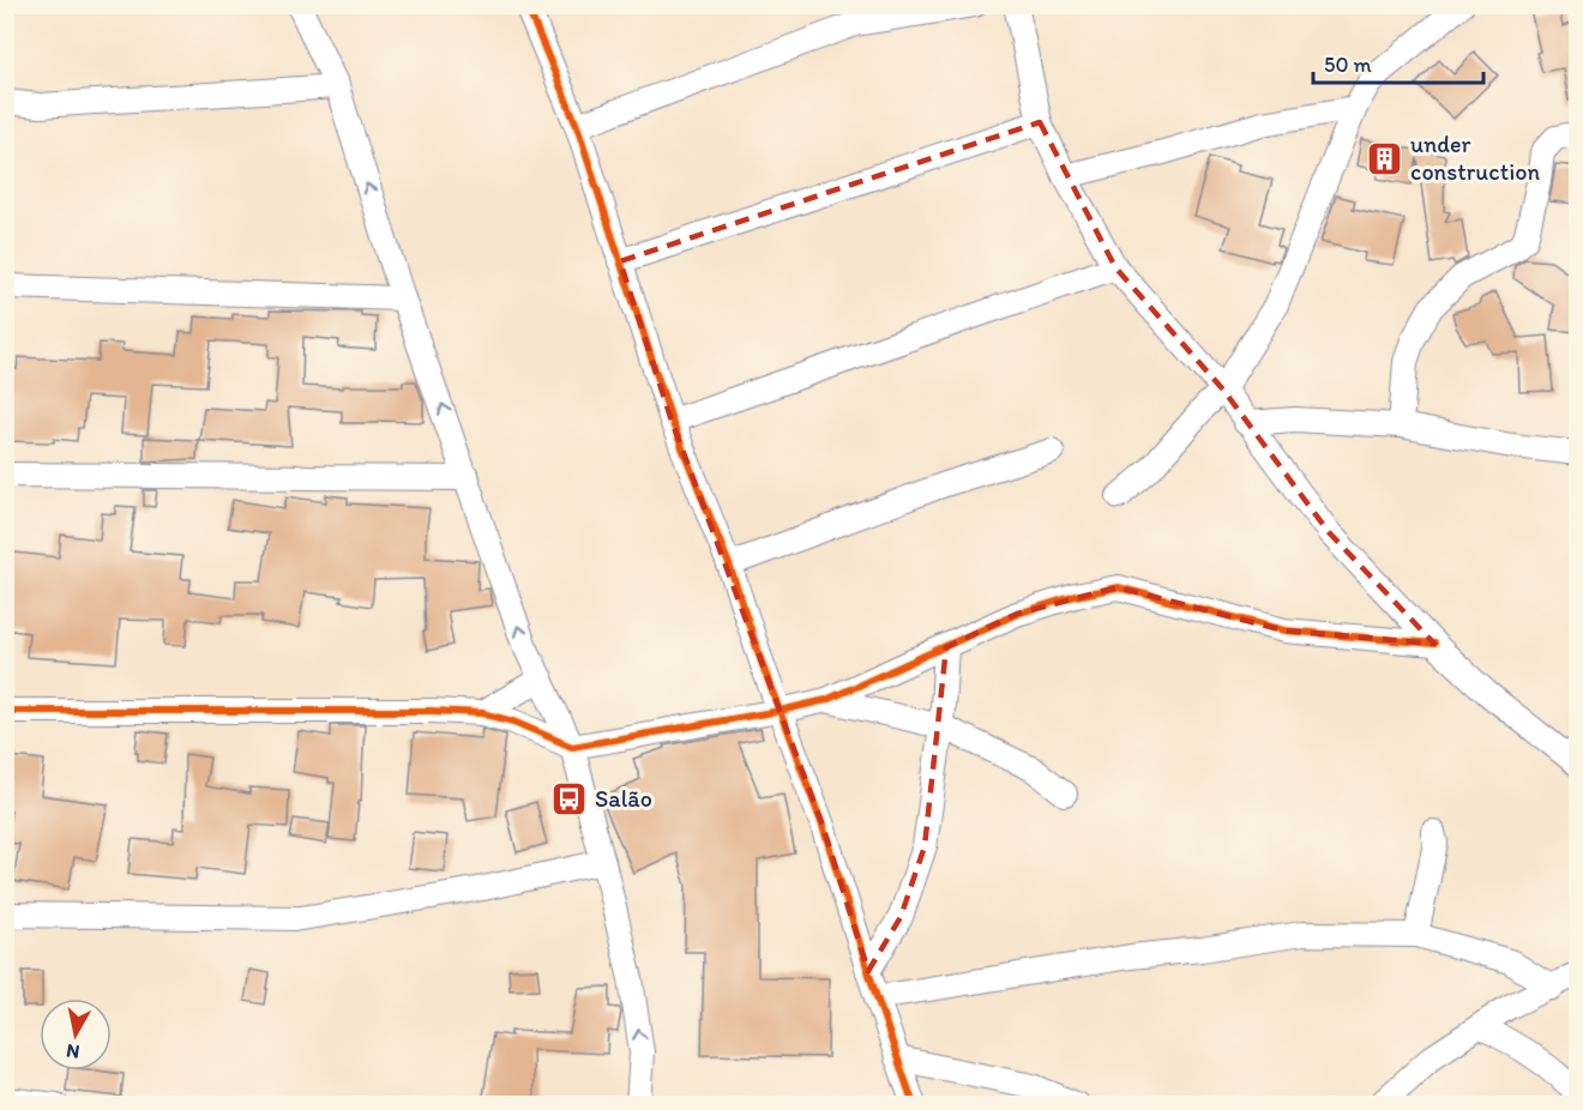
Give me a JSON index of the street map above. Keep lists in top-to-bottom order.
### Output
{
  "places": {
    "building": ["under construction"],
    "bus stop": ["Salão"]
  },
  "scale_bar": "50 m",
  "north": "bottom"
}
